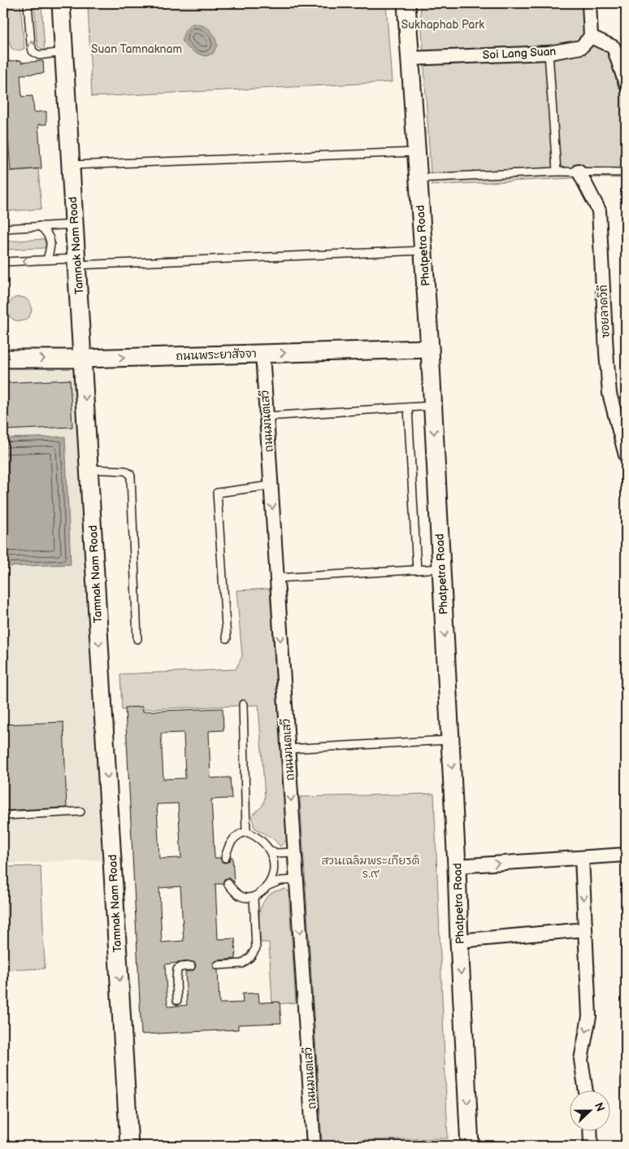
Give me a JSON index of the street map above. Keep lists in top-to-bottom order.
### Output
{
  "streets": {
    "street": [
      "Soi Lang Suan",
      "Tamnak Nam Road",
      "Phatpetra Road",
      "ซอยลาดวิถี",
      "ถนนพระยาสัจจา",
      "ถนนมนตเสวี"
    ]
  },
  "crossings": [
    ["Soi Lang Suan", "Phatpetra Road"],
    ["Tamnak Nam Road", "ถนนพระยาสัจจา"],
    ["Phatpetra Road", "ถนนพระยาสัจจา"],
    ["ถนนพระยาสัจจา", "ถนนมนตเสวี"]
  ],
  "one_way": [
    "Tamnak Nam Road",
    "Phatpetra Road",
    "ถนนพระยาสัจจา",
    "ถนนมนตเสวี"
  ],
  "parks": ["Sukhaphab Park", "Suan Tamnaknam", "สวนเฉลิมพระเกียรติ ร.๙"],
  "north": "right"
}
